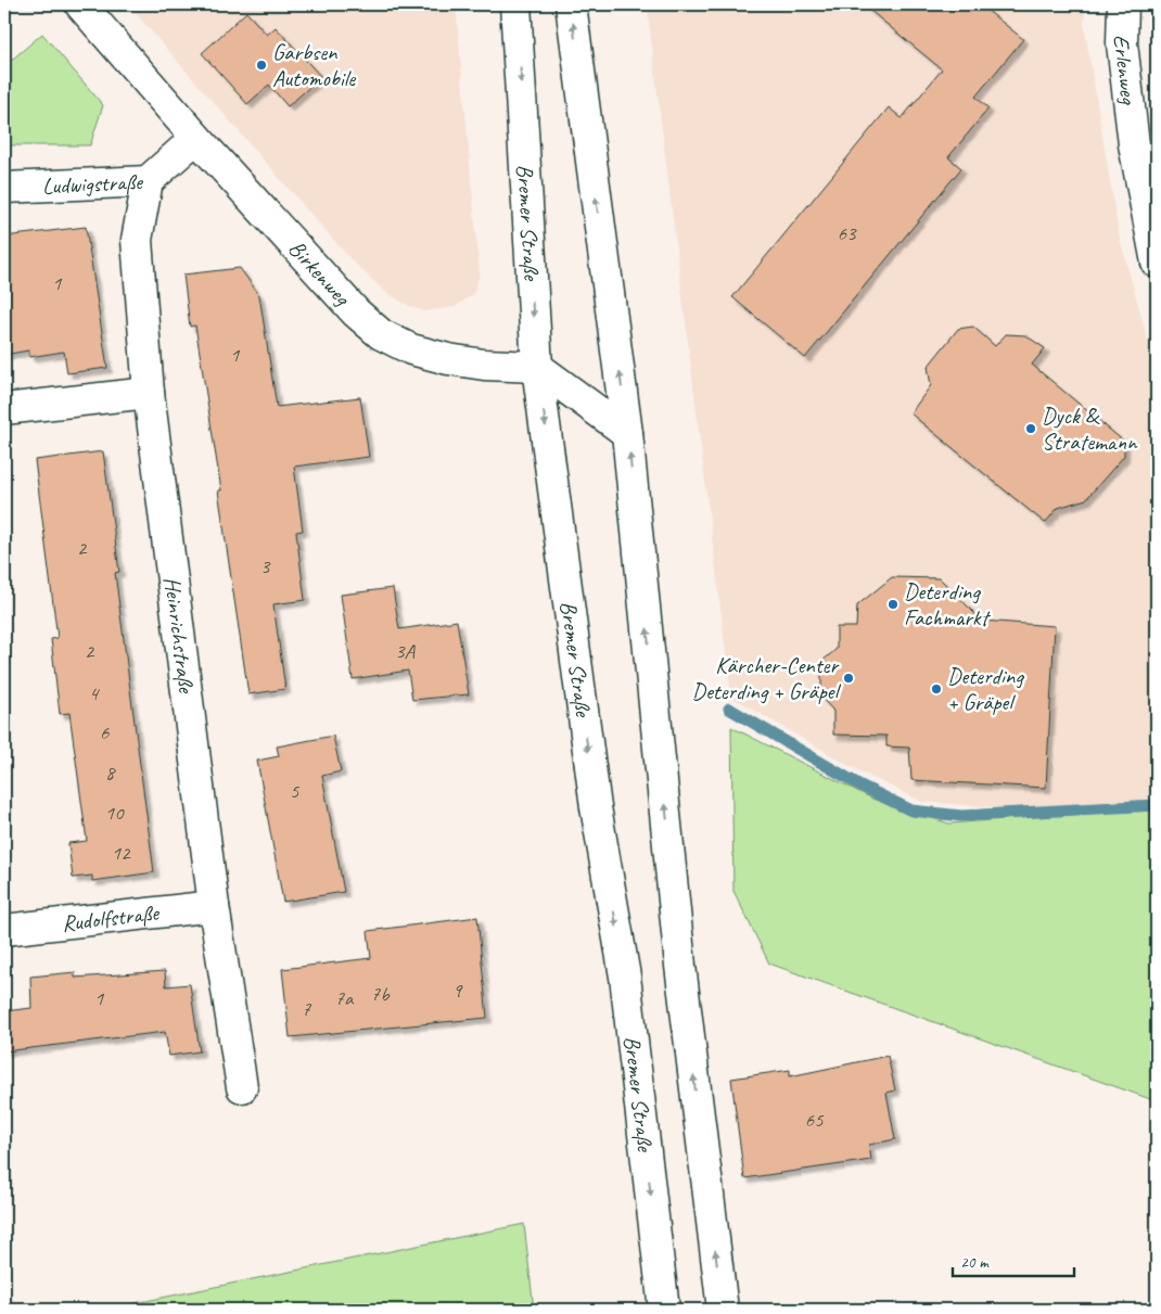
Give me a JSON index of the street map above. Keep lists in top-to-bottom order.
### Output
{
  "streets": {
    "main road": [
      "Erlenweg",
      "Ludwigstraße",
      "Bremer Straße",
      "Birkenweg",
      "Heinrichstraße",
      "Rudolfstraße"
    ]
  },
  "crossings": [
    ["Ludwigstraße", "Birkenweg"],
    ["Ludwigstraße", "Heinrichstraße"],
    ["Bremer Straße", "Birkenweg"],
    ["Heinrichstraße", "Rudolfstraße"]
  ],
  "places": [
    "Garbsen Automobile",
    "Dyck & Stratemann",
    "Deterding Fachmarkt",
    "Kärcher-Center Deterding + Gräpel",
    "Deterding + Gräpel"
  ],
  "house_numbers": [
    "63",
    "1",
    "1",
    "2",
    "3",
    "2",
    "3A",
    "4",
    "6",
    "8",
    "5",
    "10",
    "12",
    "9",
    "7b",
    "1",
    "7a",
    "7",
    "65"
  ],
  "scale_bar": "20 m"
}
